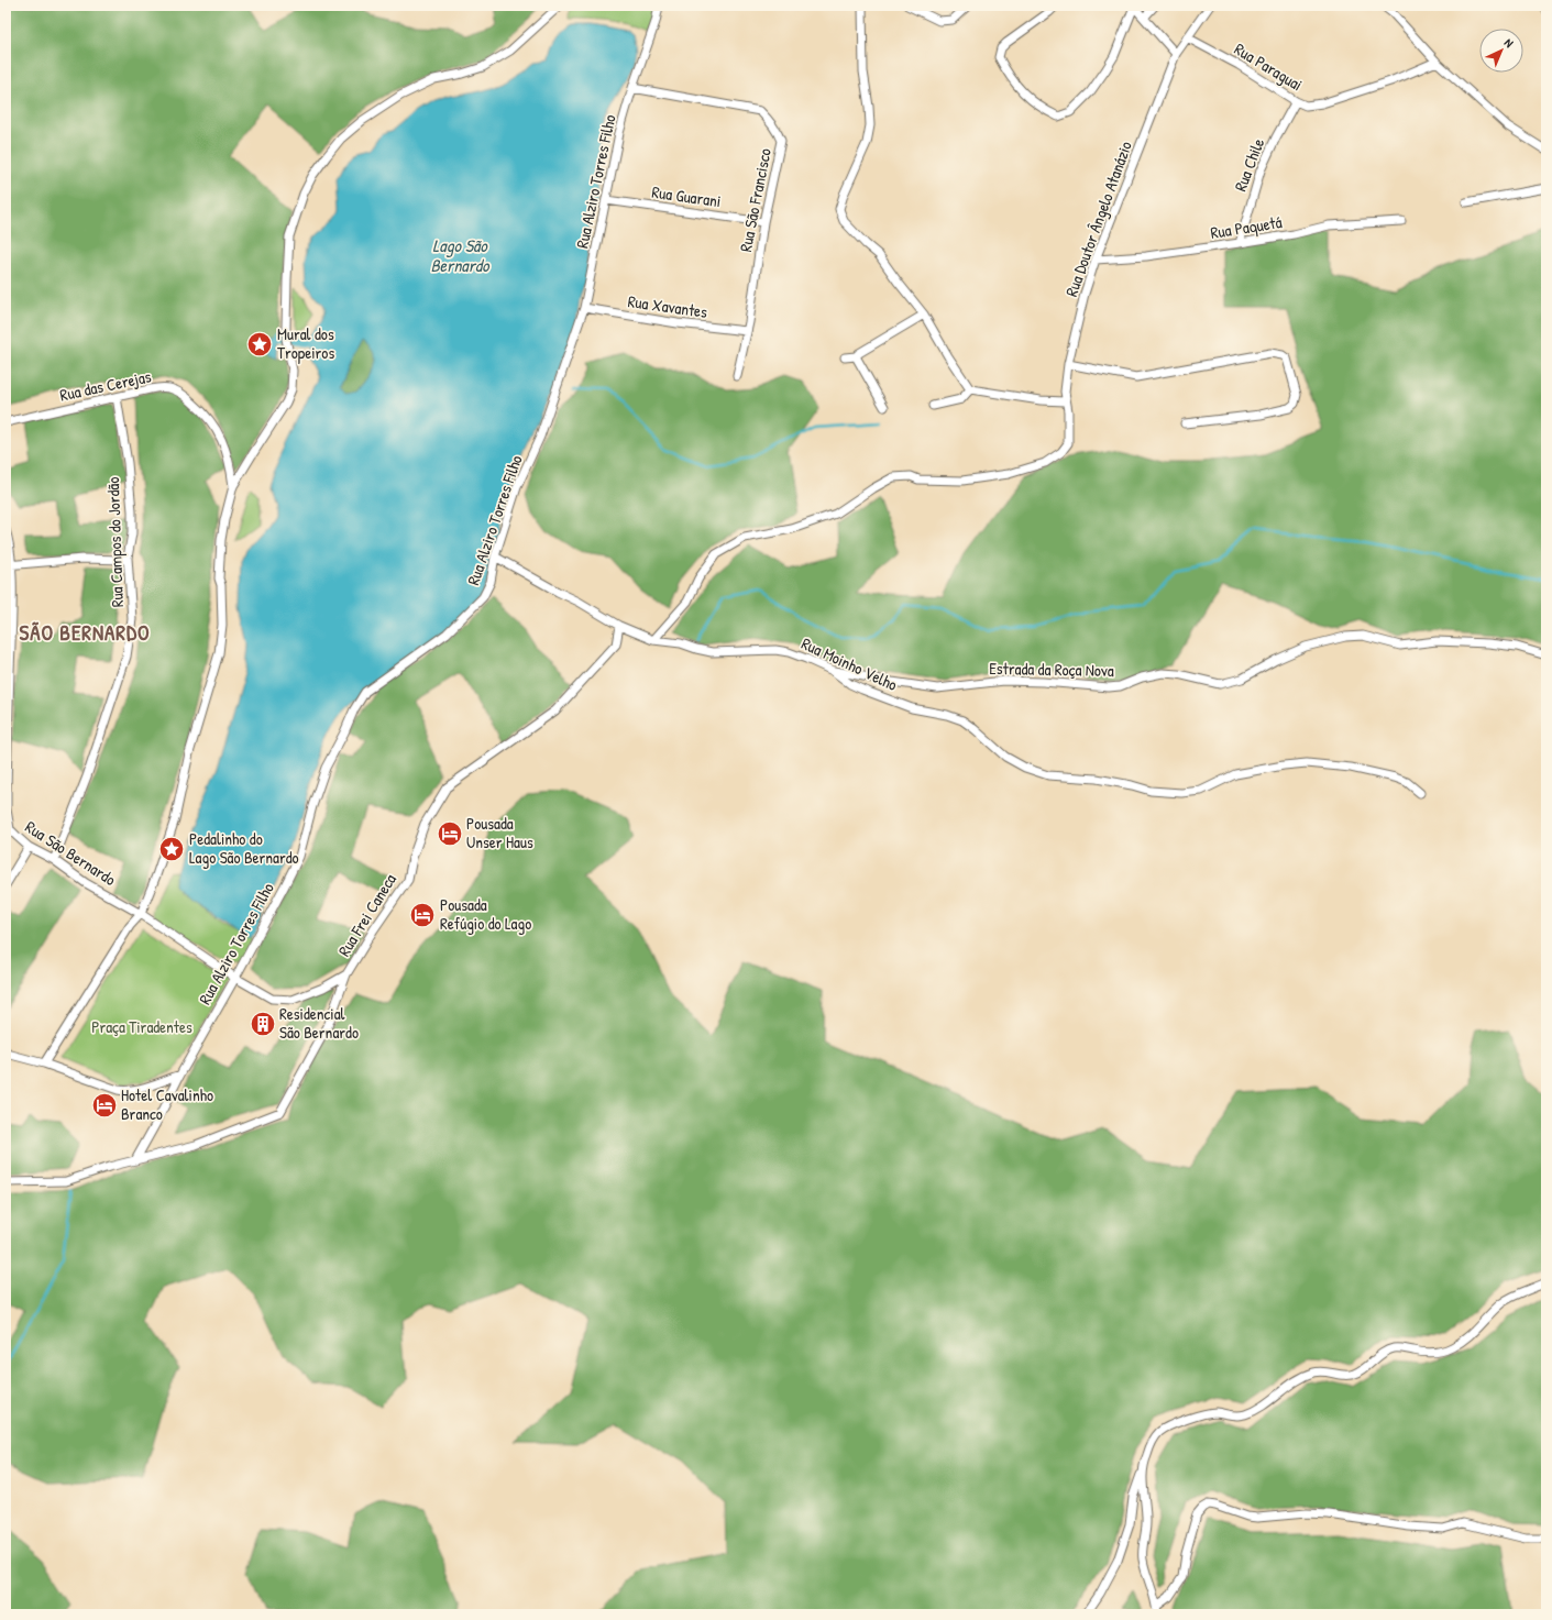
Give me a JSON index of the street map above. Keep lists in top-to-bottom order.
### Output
{
  "streets": {
    "street": [
      "Rua Paraguai",
      "Rua Chile",
      "Rua Alziro Torres Filho",
      "Rua Guarani",
      "Rua São Francisco",
      "Rua Doutor Ângelo Atanázio",
      "Rua Paquetá",
      "Rua Xavantes",
      "Rua das Cerejas",
      "Rua Campos do Jordão",
      "Rua Moinho Velho",
      "Estrada da Roça Nova",
      "Rua São Bernardo",
      "Rua Frei Caneca"
    ]
  },
  "crossings": [
    ["Rua Paraguai", "Rua Chile"],
    ["Rua Paraguai", "Rua Doutor Ângelo Atanázio"],
    ["Rua Chile", "Rua Paquetá"],
    ["Rua Alziro Torres Filho", "Rua Guarani"],
    ["Rua Alziro Torres Filho", "Rua São Francisco"],
    ["Rua Alziro Torres Filho", "Rua Xavantes"],
    ["Rua Alziro Torres Filho", "Rua Moinho Velho"],
    ["Rua Alziro Torres Filho", "Rua São Bernardo"],
    ["Rua Alziro Torres Filho", "Rua Frei Caneca"],
    ["Rua Guarani", "Rua São Francisco"],
    ["Rua São Francisco", "Rua Xavantes"],
    ["Rua Doutor Ângelo Atanázio", "Rua Paquetá"],
    ["Rua Doutor Ângelo Atanázio", "Rua Moinho Velho"],
    ["Rua das Cerejas", "Rua Campos do Jordão"],
    ["Rua Campos do Jordão", "Rua São Bernardo"],
    ["Rua Moinho Velho", "Estrada da Roça Nova"],
    ["Rua Moinho Velho", "Rua Frei Caneca"],
    ["Rua São Bernardo", "Rua Frei Caneca"]
  ],
  "districts": ["SÃO BERNARDO"],
  "water": ["Lago São Bernardo"],
  "parks": ["Praça Tiradentes"],
  "places": {
    "place": ["Mural dos Tropeiros", "Pedalinho do Lago São Bernardo"],
    "hotel": ["Pousada Unser Haus", "Pousada Refúgio do Lago", "Hotel Cavalinho Branco"],
    "building": ["Residencial São Bernardo"]
  },
  "north": "top right"
}
